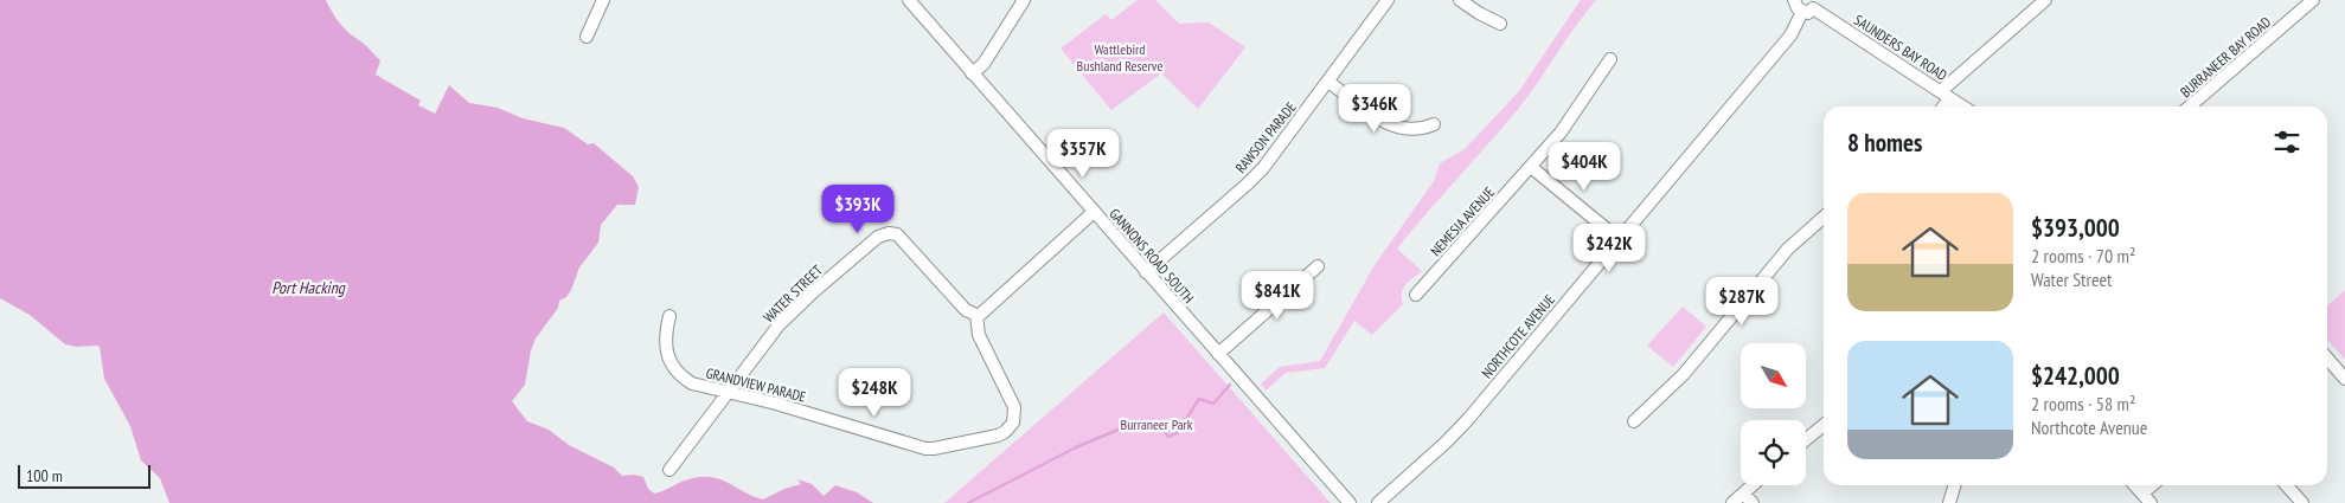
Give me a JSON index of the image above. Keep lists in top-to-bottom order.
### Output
{
  "streets": {
    "street": [
      "SAUNDERS BAY ROAD",
      "BURRANEER BAY ROAD",
      "RAWSON PARADE",
      "NEMESIA AVENUE",
      "GANNONS ROAD SOUTH",
      "WATER STREET",
      "NORTHCOTE AVENUE",
      "GRANDVIEW PARADE"
    ]
  },
  "crossings": [
    ["SAUNDERS BAY ROAD", "NORTHCOTE AVENUE"],
    ["RAWSON PARADE", "GANNONS ROAD SOUTH"],
    ["WATER STREET", "GRANDVIEW PARADE"]
  ],
  "water": ["Port Hacking"],
  "parks": ["Wattlebird Bushland Reserve", "Burraneer Park"],
  "scale_bar": "100 m",
  "north": "bottom right",
  "page": {
    "price": [
      "$346K",
      "$357K",
      "$404K",
      "$393K",
      "$242K",
      "$841K",
      "$287K",
      "$248K"
    ],
    "heading": "8 homes",
    "list": [
      {
        "name": "$393,000",
        "note": "2 rooms · 70 m² · Water Street"
      },
      {
        "name": "$242,000",
        "note": "2 rooms · 58 m² · Northcote Avenue"
      }
    ],
    "scale": "100 m"
  }
}
